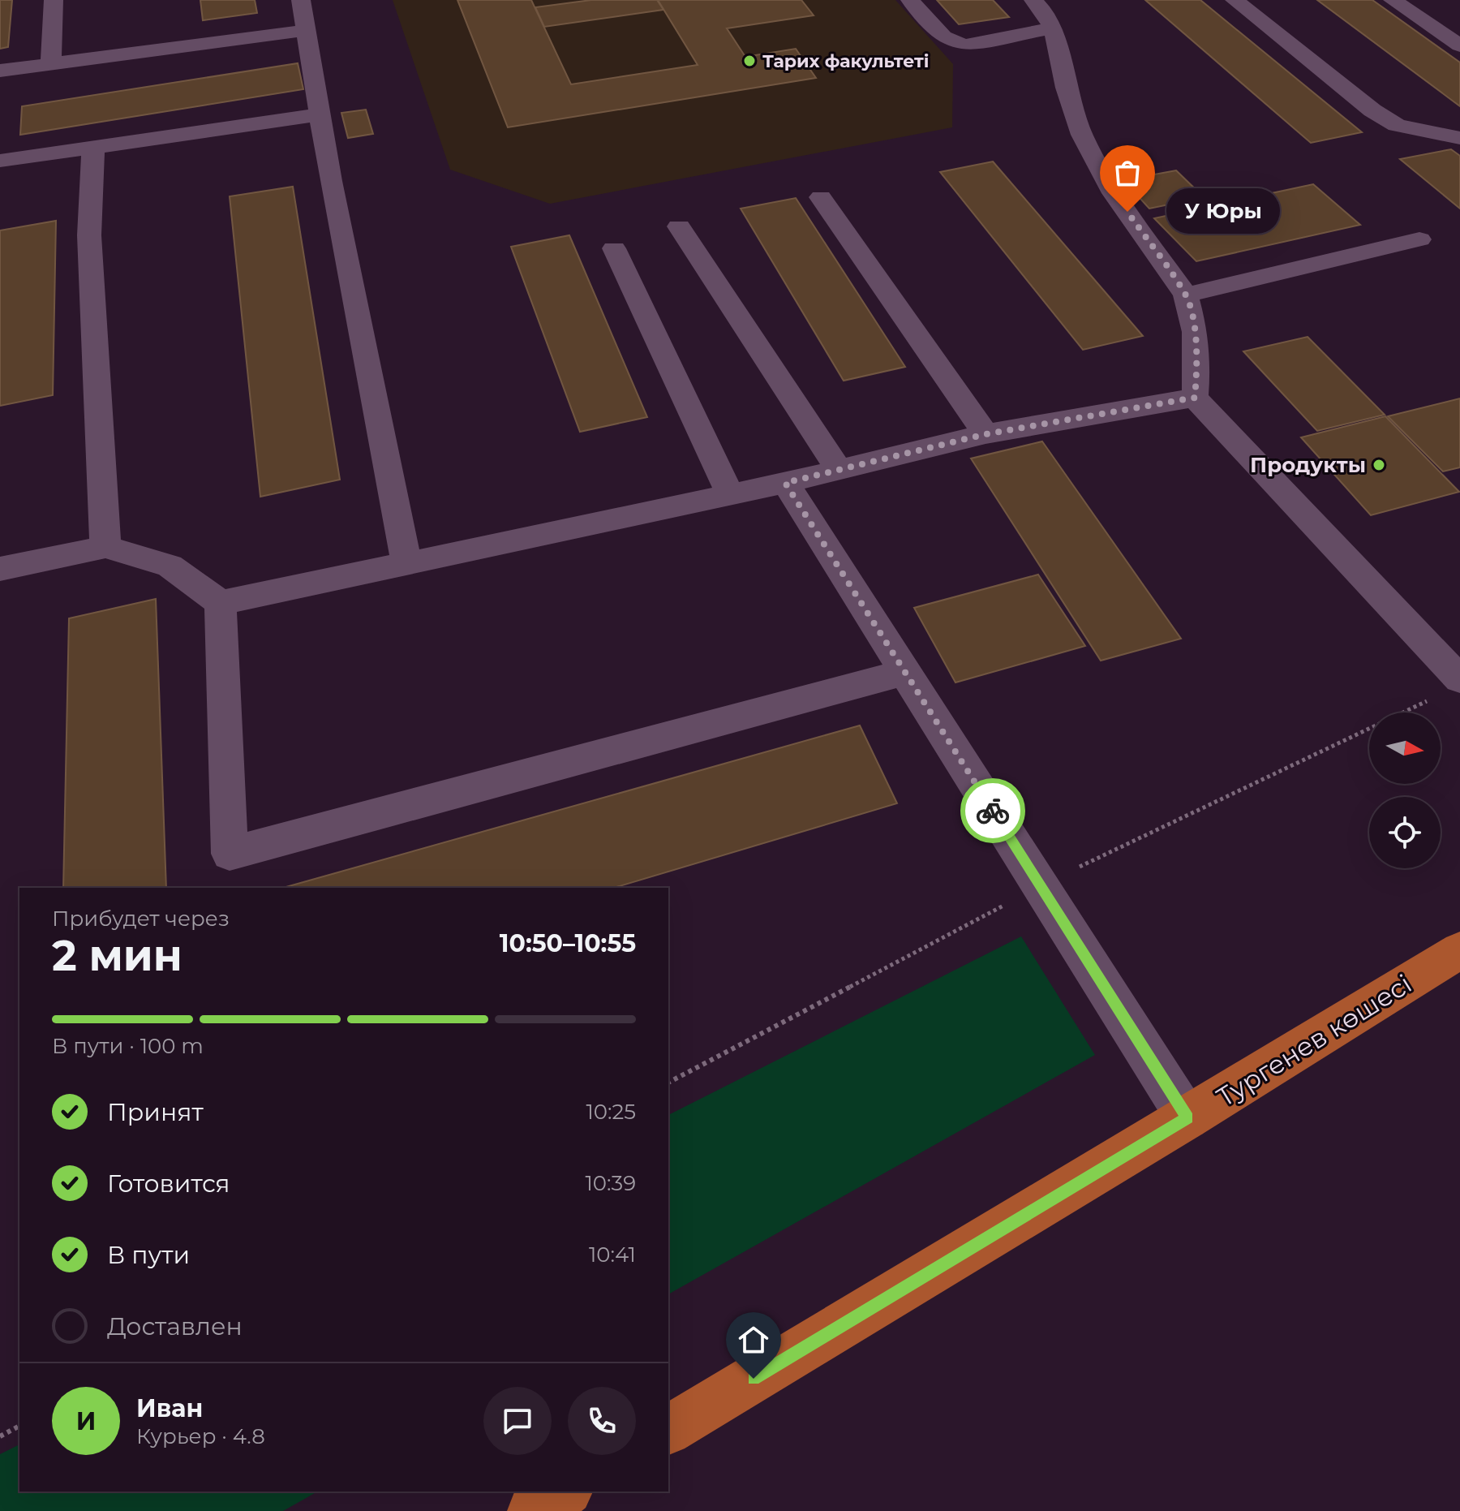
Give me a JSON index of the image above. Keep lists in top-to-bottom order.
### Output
{
  "streets": {
    "main road": ["Тургенев көшесі"]
  },
  "places": ["Тарих факультеті", "У Юры", "Продукты"],
  "north": "right",
  "page": {
    "bubble": "У Юры",
    "heading": ["2 мин", "Прибудет через", "10:50–10:55"],
    "panel": ["Иван", "Курьер · 4.8"],
    "bar": "В пути · 100 m",
    "list": [
      ["Принят", "10:25"],
      ["Готовится", "10:39"],
      ["В пути", "10:41"],
      "Доставлен"
    ],
    "round": "И"
  }
}
